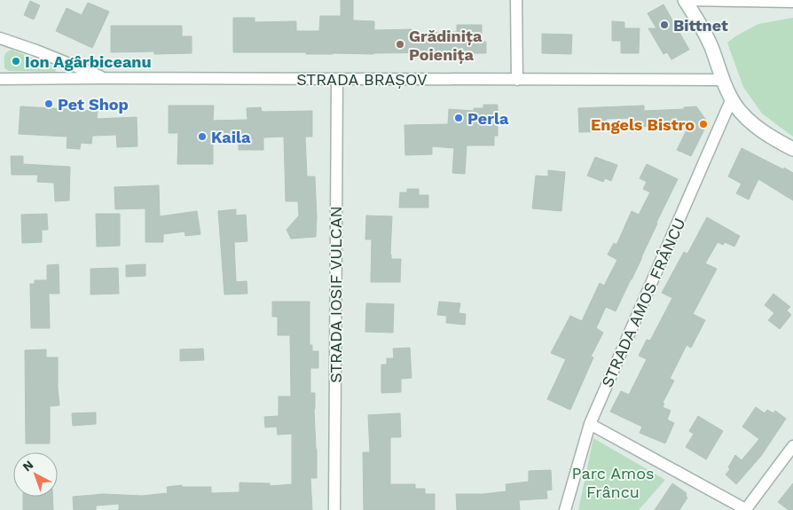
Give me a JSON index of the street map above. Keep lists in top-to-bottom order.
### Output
{
  "streets": {
    "street": ["STRADA BRAȘOV", "STRADA IOSIF VULCAN", "STRADA AMOS FRÂNCU"]
  },
  "crossings": [
    ["STRADA BRAȘOV", "STRADA IOSIF VULCAN"]
  ],
  "parks": ["Parc Amos Frâncu"],
  "places": [
    "Bittnet",
    "Grădinița Poienița",
    "Ion Agârbiceanu",
    "Pet Shop",
    "Perla",
    "Engels Bistro",
    "Kaila"
  ],
  "north": "top left"
}
